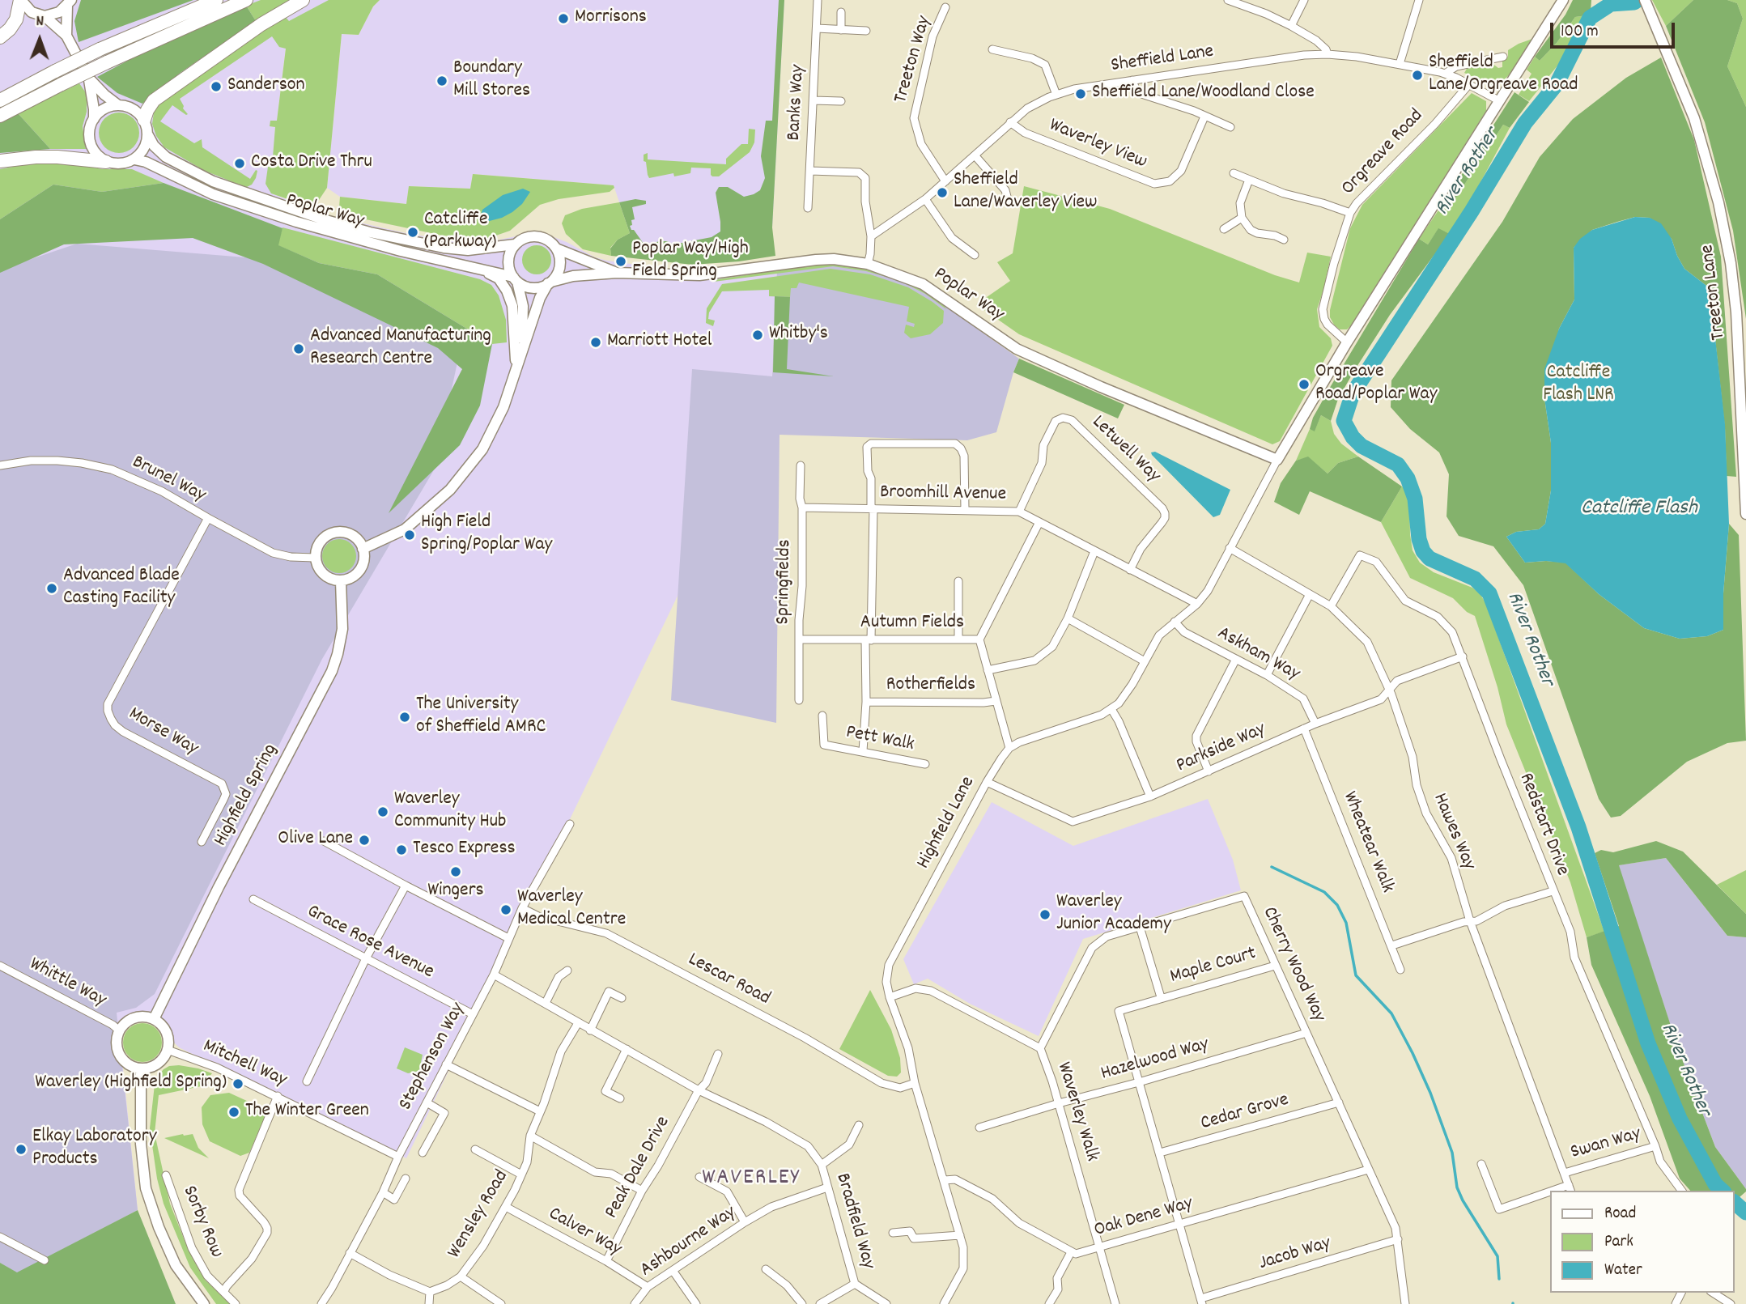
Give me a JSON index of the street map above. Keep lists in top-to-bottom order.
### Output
{
  "streets": {
    "main road": ["Poplar Way", "Treeton Lane", "Highfield Spring"],
    "street": [
      "Treeton Way",
      "Sheffield Lane",
      "Banks Way",
      "Waverley View",
      "Orgreave Road",
      "Letwell Way",
      "Brunel Way",
      "Broomhill Avenue",
      "Springfields",
      "Autumn Fields",
      "Askham Way",
      "Rotherfields",
      "Morse Way",
      "Pett Walk",
      "Parkside Way",
      "Highfield Lane",
      "Redstart Drive",
      "Hawes Way",
      "Wheatear Walk",
      "Grace Rose Avenue",
      "Cherry Wood Way",
      "Maple Court",
      "Lescar Road",
      "Whittle Way",
      "Stephenson Way",
      "Hazelwood Way",
      "Mitchell Way",
      "Waverley Walk",
      "Cedar Grove",
      "Swan Way",
      "Peak Dale Drive",
      "Wensley Road",
      "Oak Dene Way",
      "Bradfield Way",
      "Sorby Row",
      "Calver Way",
      "Ashbourne Way",
      "Jacob Way"
    ]
  },
  "crossings": [
    ["Treeton Way", "Sheffield Lane"],
    ["Sheffield Lane", "Waverley View"],
    ["Sheffield Lane", "Orgreave Road"],
    ["Letwell Way", "Broomhill Avenue"],
    ["Brunel Way", "Morse Way"],
    ["Brunel Way", "Highfield Spring"],
    ["Broomhill Avenue", "Springfields"],
    ["Springfields", "Autumn Fields"],
    ["Autumn Fields", "Rotherfields"],
    ["Autumn Fields", "Highfield Lane"],
    ["Askham Way", "Parkside Way"],
    ["Parkside Way", "Highfield Lane"],
    ["Parkside Way", "Redstart Drive"],
    ["Parkside Way", "Hawes Way"],
    ["Parkside Way", "Wheatear Walk"],
    ["Highfield Spring", "Whittle Way"],
    ["Highfield Spring", "Mitchell Way"],
    ["Highfield Lane", "Lescar Road"],
    ["Highfield Lane", "Waverley Walk"],
    ["Highfield Lane", "Oak Dene Way"],
    ["Redstart Drive", "Hawes Way"],
    ["Redstart Drive", "Swan Way"],
    ["Hawes Way", "Swan Way"],
    ["Grace Rose Avenue", "Stephenson Way"],
    ["Cherry Wood Way", "Maple Court"],
    ["Cherry Wood Way", "Hazelwood Way"],
    ["Cherry Wood Way", "Waverley Walk"],
    ["Cherry Wood Way", "Cedar Grove"],
    ["Cherry Wood Way", "Oak Dene Way"],
    ["Cherry Wood Way", "Jacob Way"],
    ["Maple Court", "Hazelwood Way"],
    ["Lescar Road", "Stephenson Way"],
    ["Whittle Way", "Mitchell Way"],
    ["Stephenson Way", "Mitchell Way"],
    ["Stephenson Way", "Bradfield Way"],
    ["Hazelwood Way", "Waverley Walk"],
    ["Waverley Walk", "Oak Dene Way"],
    ["Peak Dale Drive", "Bradfield Way"],
    ["Peak Dale Drive", "Calver Way"],
    ["Wensley Road", "Bradfield Way"],
    ["Wensley Road", "Calver Way"],
    ["Bradfield Way", "Ashbourne Way"],
    ["Calver Way", "Ashbourne Way"]
  ],
  "districts": ["WAVERLEY"],
  "water": ["River Rother", "Catcliffe Flash"],
  "parks": ["Catcliffe Flash LNR"],
  "places": [
    "Morrisons",
    "Sheffield Lane/Orgreave Road",
    "Boundary Mill Stores",
    "Sanderson",
    "Sheffield Lane/Woodland Close",
    "Costa Drive Thru",
    "Sheffield Lane/Waverley View",
    "Catcliffe (Parkway)",
    "Poplar Way/High Field Spring",
    "Whitby's",
    "Marriott Hotel",
    "Advanced Manufacturing Research Centre",
    "Orgreave Road/Poplar Way",
    "High Field Spring/Poplar Way",
    "Advanced Blade Casting Facility",
    "The University of Sheffield AMRC",
    "Waverley Community Hub",
    "Olive Lane",
    "Tesco Express",
    "Wingers",
    "Waverley Medical Centre",
    "Waverley Junior Academy",
    "Waverley (Highfield Spring)",
    "The Winter Green",
    "Elkay Laboratory Products"
  ],
  "legend": ["Road", "Park", "Water"],
  "scale_bar": "100 m",
  "north": "top"
}
